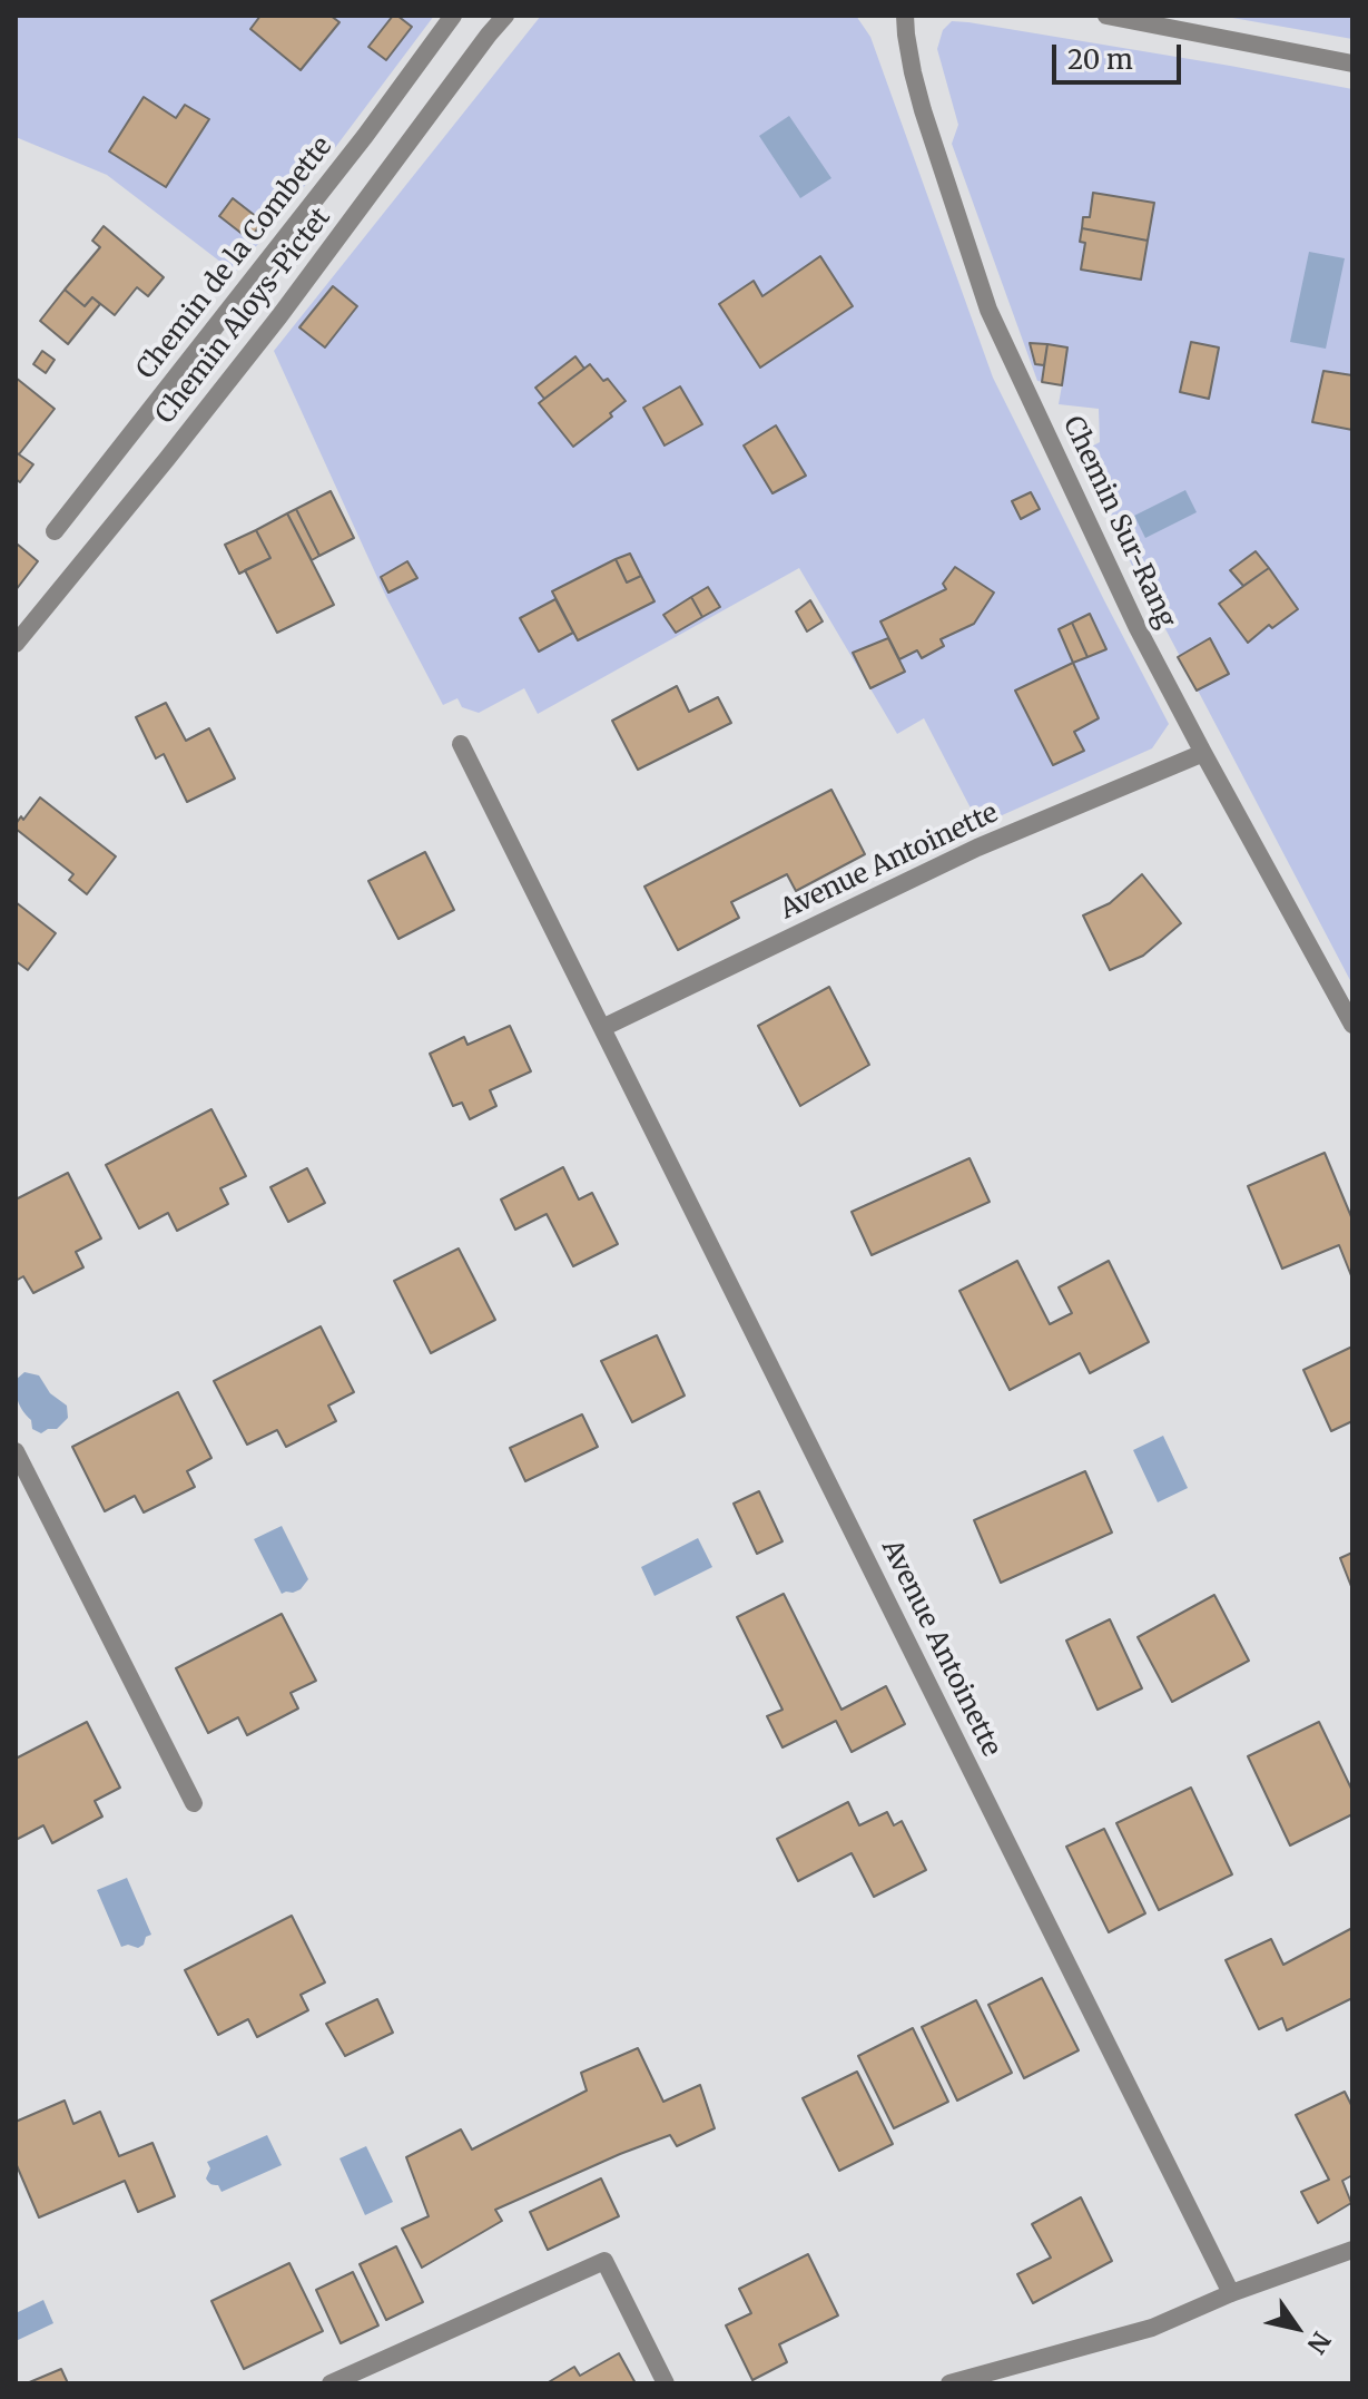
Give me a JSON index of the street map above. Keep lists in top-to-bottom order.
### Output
{
  "streets": {
    "street": [
      "Chemin de la Combette",
      "Chemin Aloys-Pictet",
      "Chemin Sur-Rang",
      "Avenue Antoinette"
    ]
  },
  "crossings": [
    ["Chemin Sur-Rang", "Avenue Antoinette"]
  ],
  "scale_bar": "20 m",
  "north": "bottom right"
}
